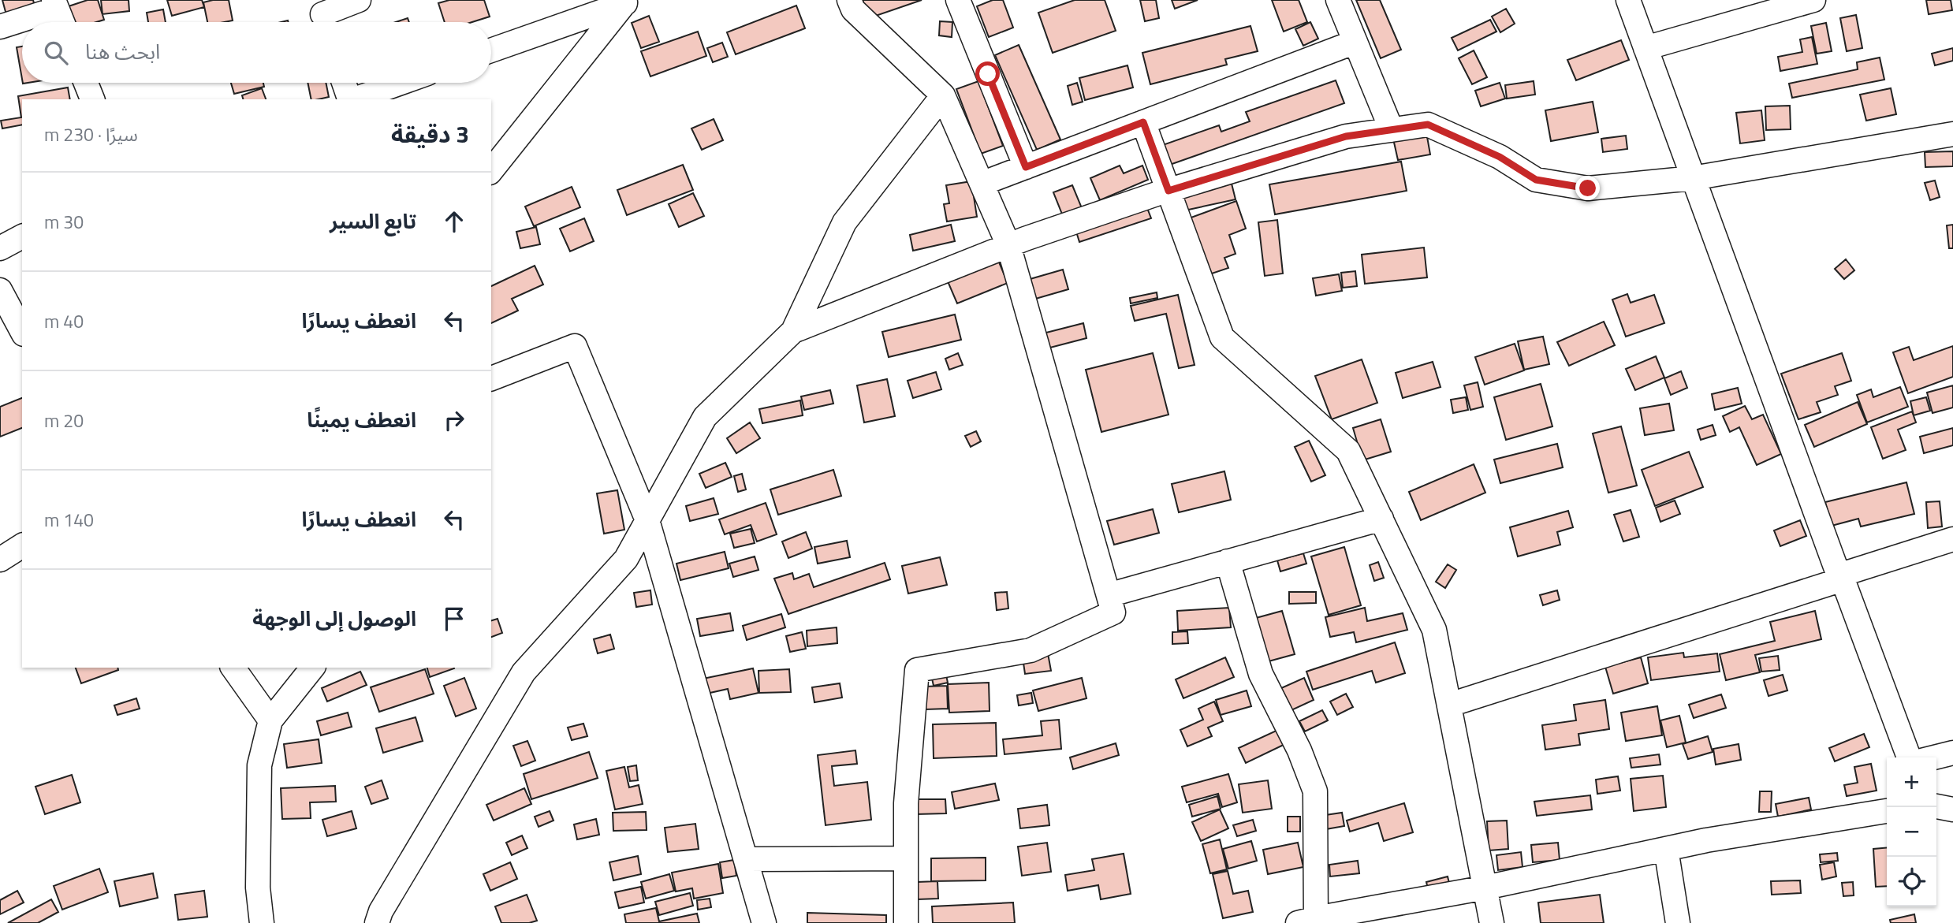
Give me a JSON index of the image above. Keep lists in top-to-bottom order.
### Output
{
  "page": {
    "search": "ابحث هنا",
    "heading": ["3 دقيقة", "سيرًا · 230 m"],
    "list": [
      ["تابع السير", "30 m"],
      ["انعطف يسارًا", "40 m"],
      ["انعطف يمينًا", "20 m"],
      ["انعطف يسارًا", "140 m"],
      "الوصول إلى الوجهة"
    ],
    "map_buttons": ["+", "−"]
  }
}
